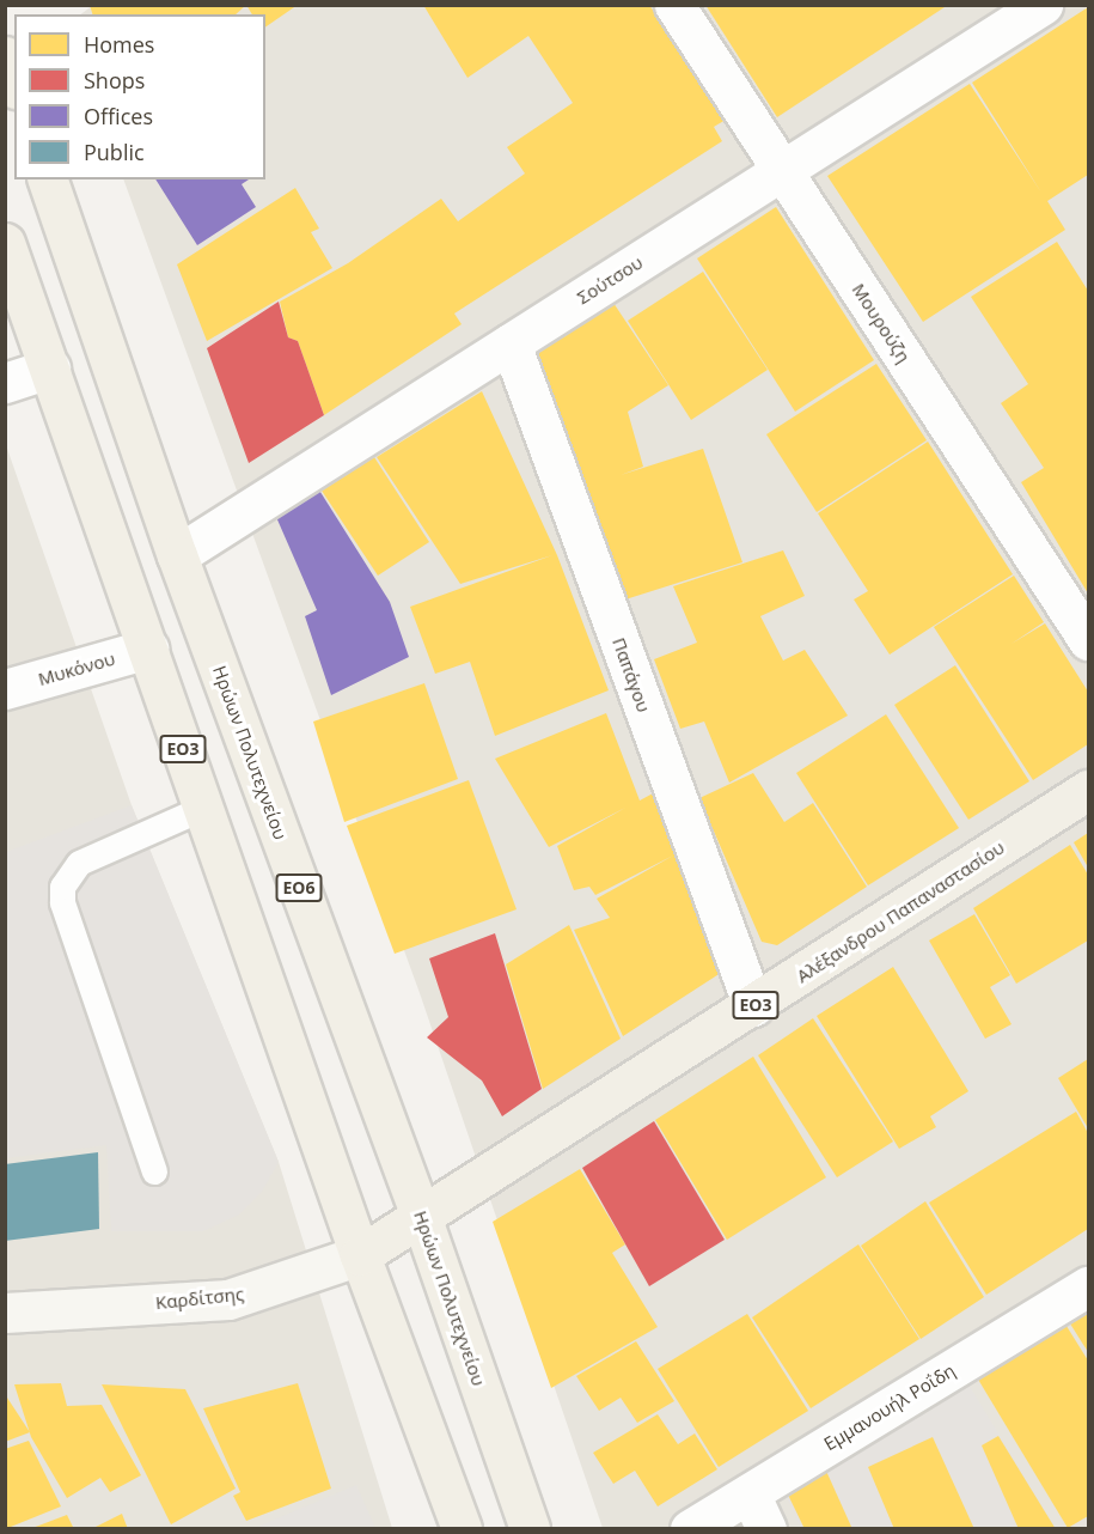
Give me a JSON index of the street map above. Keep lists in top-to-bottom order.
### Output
{
  "streets": {
    "main road": [
      "ΕΟ3",
      "Ηρώων Πολυτεχνείου",
      "ΕΟ6",
      "Αλέξανδρου Παπαναστασίου",
      "Καρδίτσης"
    ],
    "street": [
      "Σούτσου",
      "Μουρούζη",
      "Μυκόνου",
      "Παπάγου",
      "Εμμανουήλ Ροΐδη"
    ]
  },
  "crossings": [
    ["Σούτσου", "Μουρούζη"],
    ["Σούτσου", "Παπάγου"],
    ["Σούτσου", "Ηρώων Πολυτεχνείου"],
    ["Μυκόνου", "ΕΟ3"],
    ["Παπάγου", "Αλέξανδρου Παπαναστασίου"],
    ["ΕΟ3", "Καρδίτσης"],
    ["Ηρώων Πολυτεχνείου", "Αλέξανδρου Παπαναστασίου"],
    ["Ηρώων Πολυτεχνείου", "Καρδίτσης"],
    ["Αλέξανδρου Παπαναστασίου", "Καρδίτσης"]
  ],
  "legend": [
    "Homes",
    "Shops",
    "Offices",
    "Public"
  ]
}
